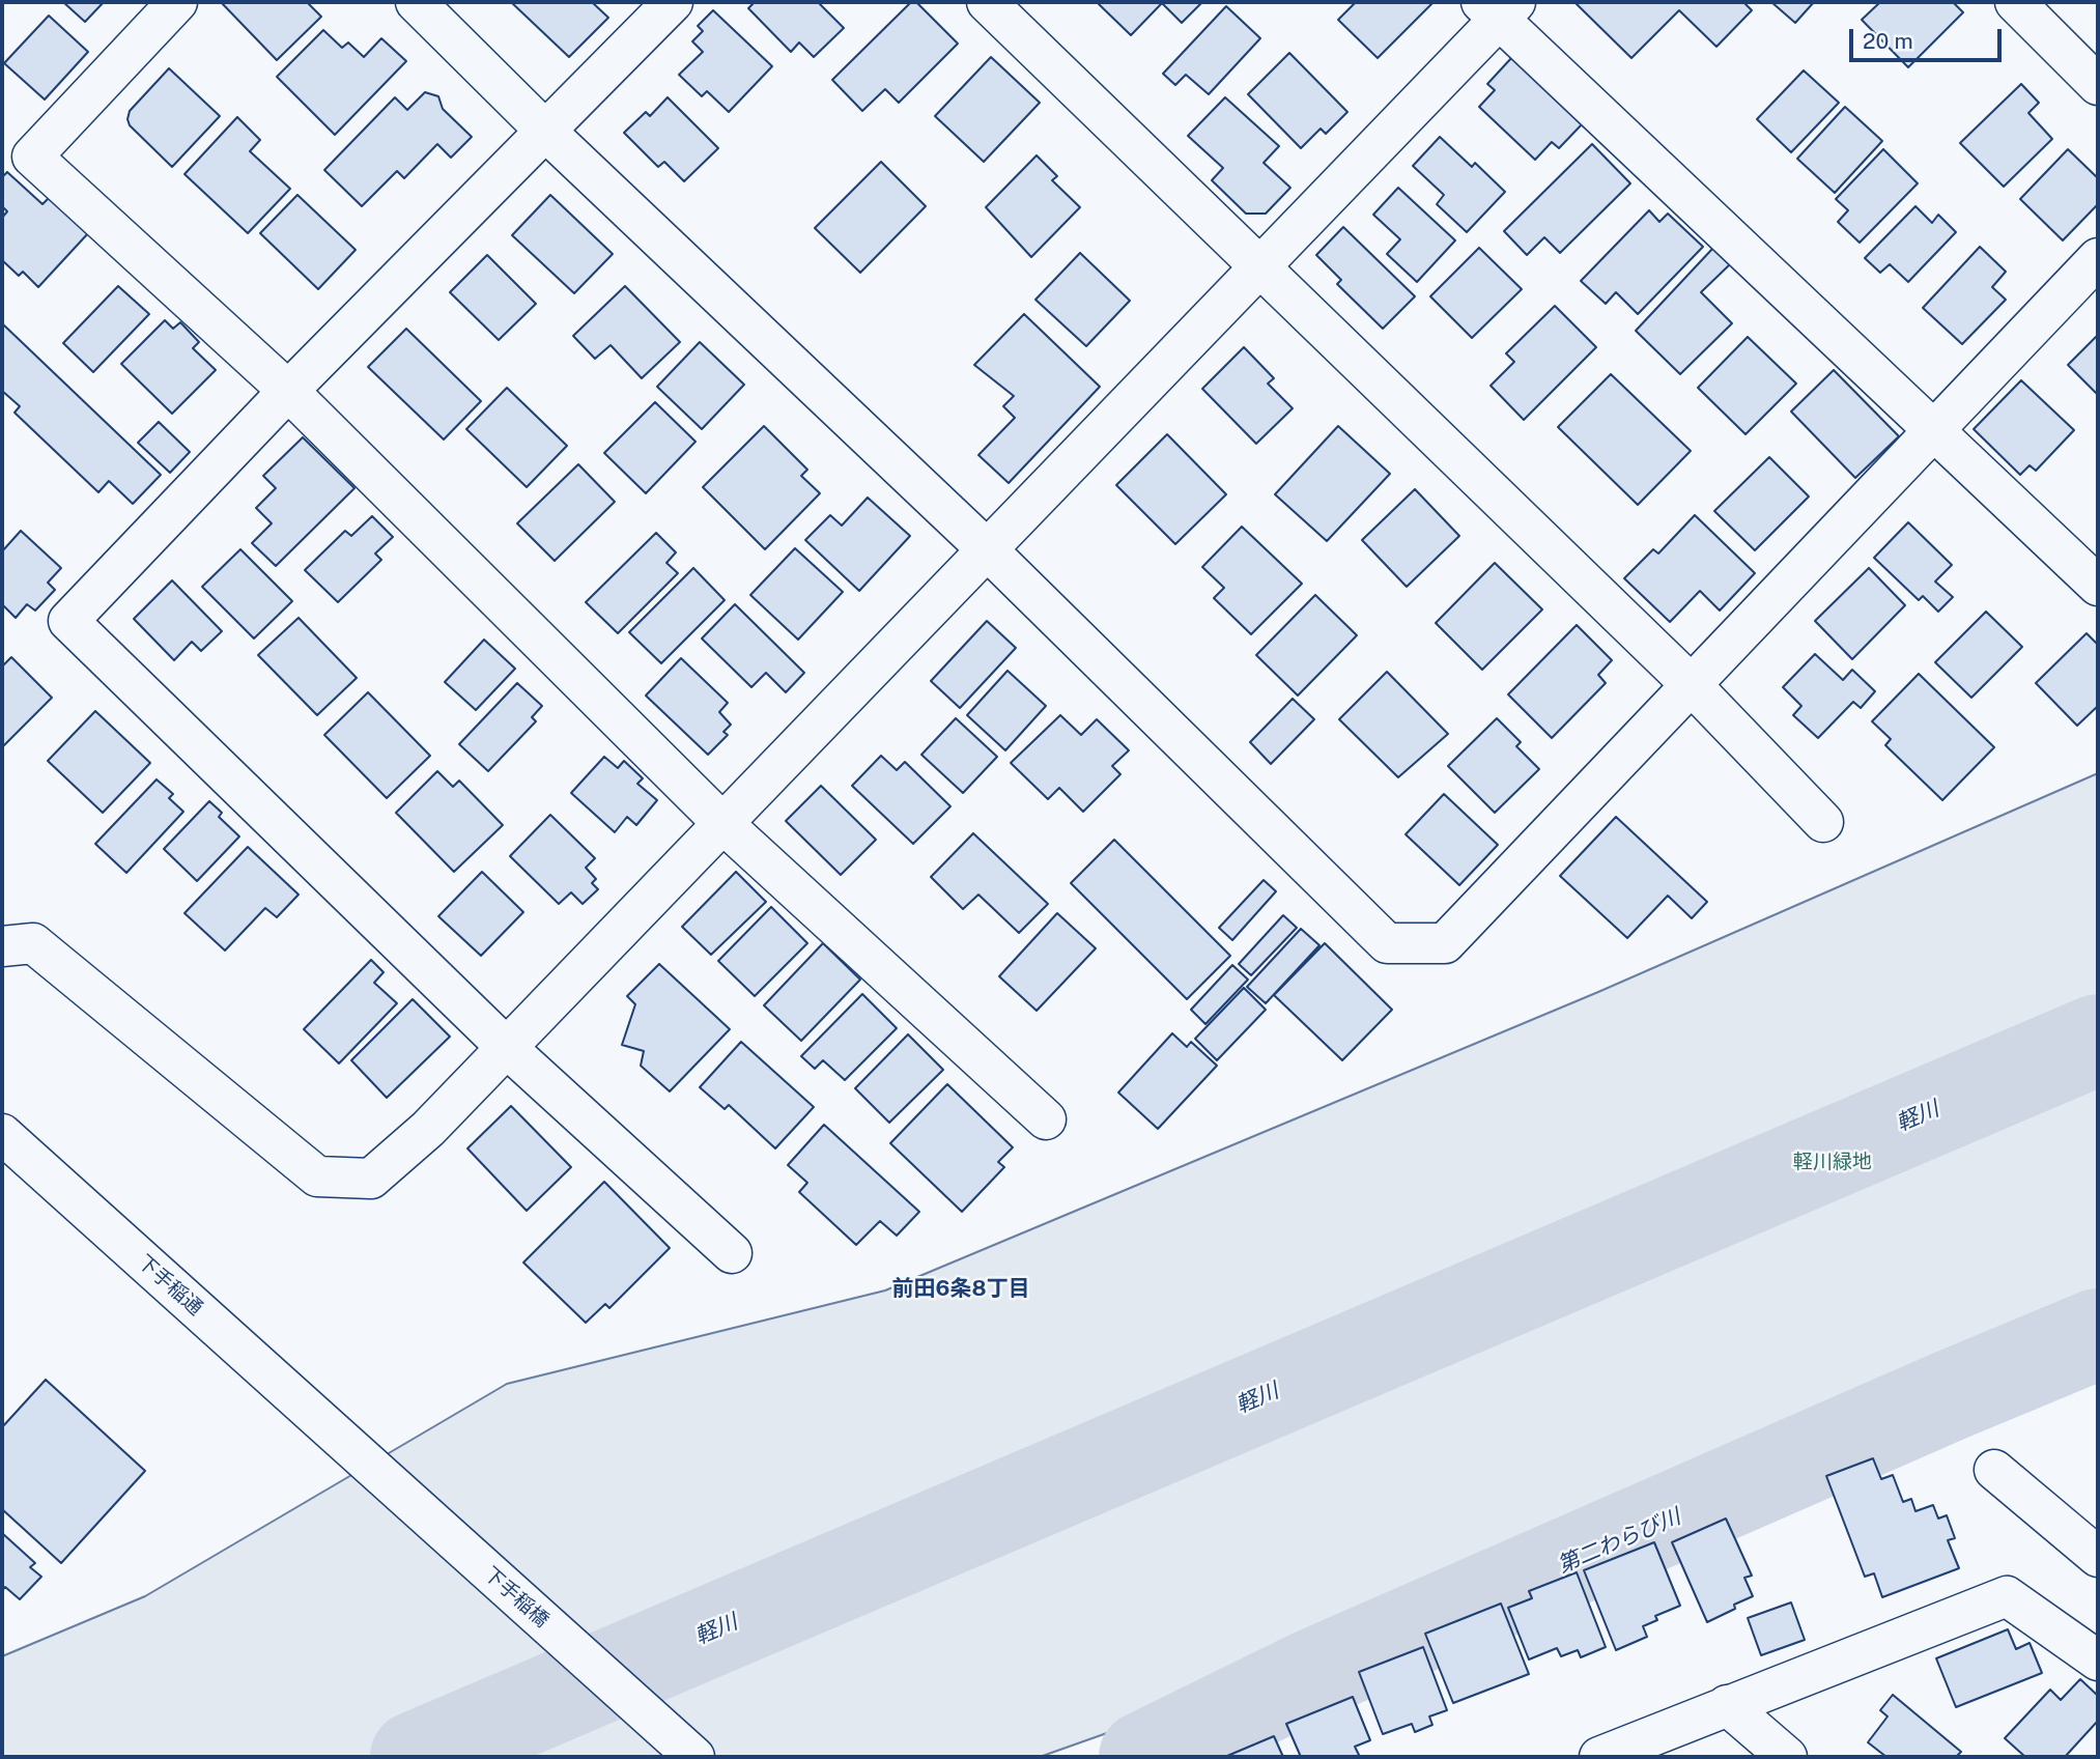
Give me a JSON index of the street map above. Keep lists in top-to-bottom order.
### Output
{
  "streets": {
    "street": ["下手稲通", "下手稲橋"]
  },
  "crossings": [
    ["下手稲通", "下手稲橋"]
  ],
  "districts": ["前田6条8丁目"],
  "water": ["軽川", "第二わらび川"],
  "parks": ["軽川緑地"],
  "scale_bar": "20 m"
}
